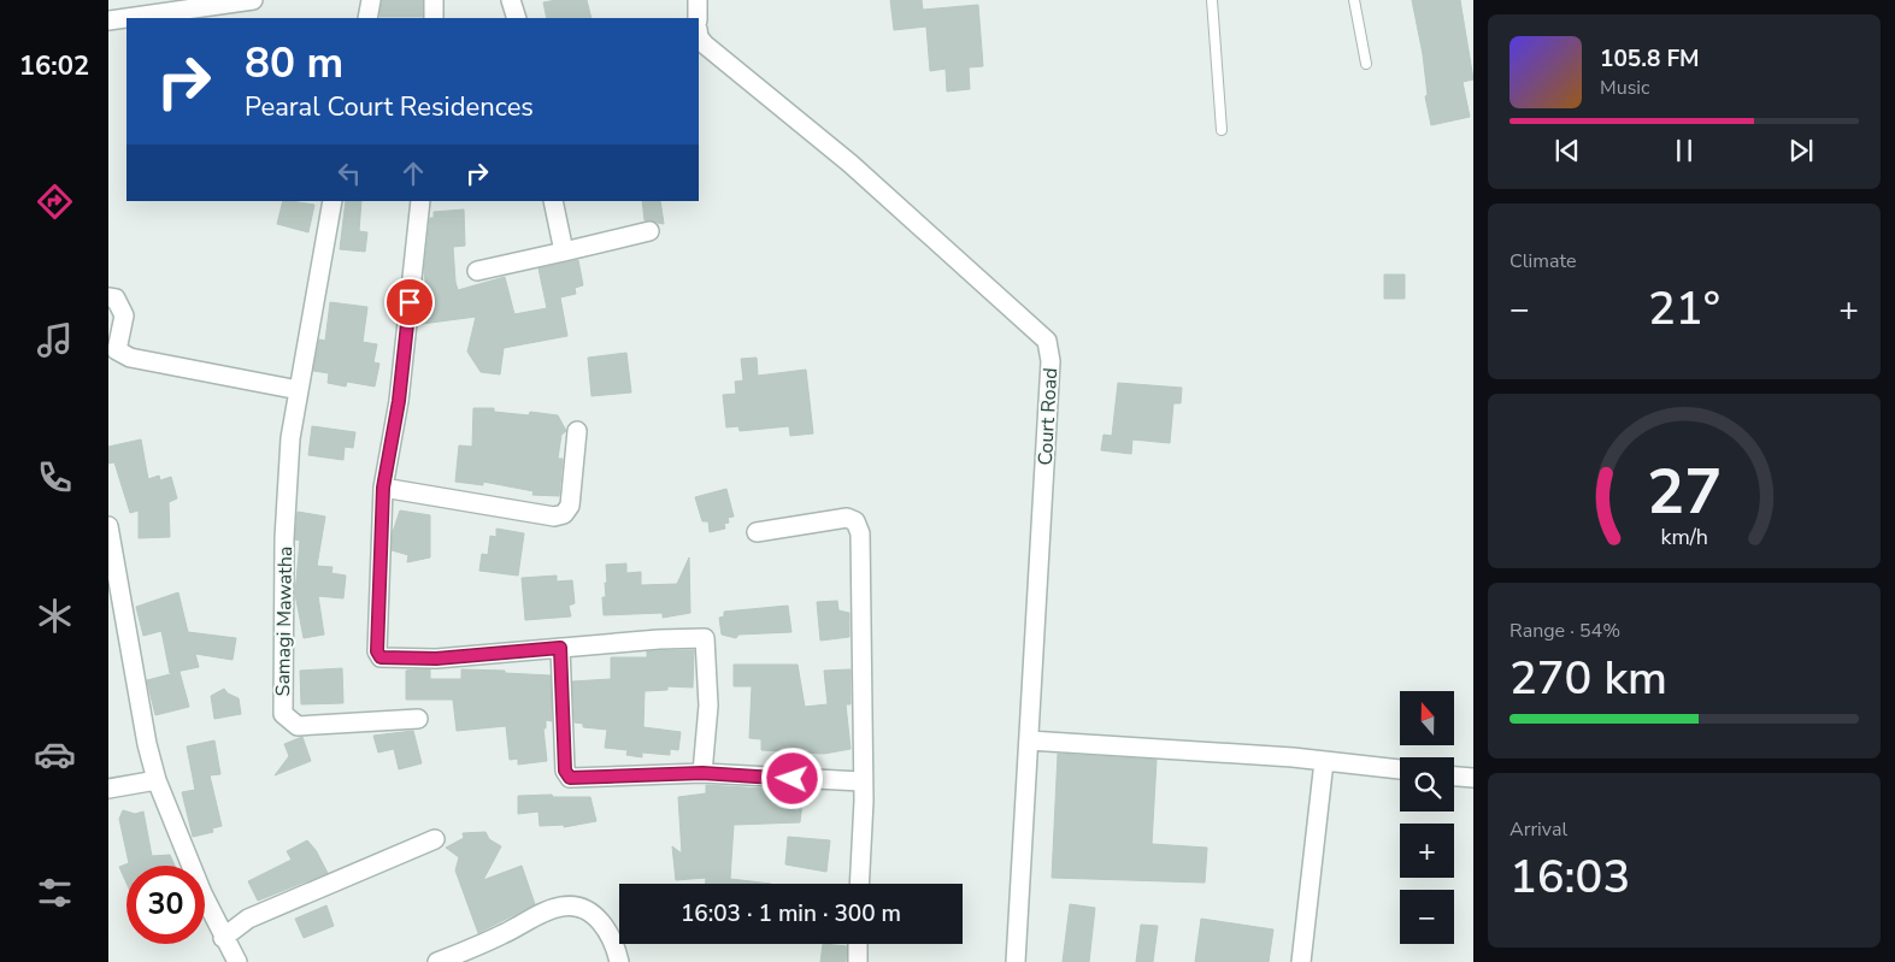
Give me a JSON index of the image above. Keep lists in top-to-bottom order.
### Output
{
  "streets": {
    "street": ["Court Road", "Samagi Mawatha"]
  },
  "north": "top",
  "page": {
    "tabs": "16:02",
    "turn": ["80 m", "Pearal Court Residences"],
    "song": ["105.8 FM", "Music"],
    "tile": [
      "Climate",
      ["Range · 54%", "270 km"],
      ["Arrival", "16:03"]
    ],
    "heat": ["−", "21°", "+"],
    "map_buttons": ["+", "−"],
    "limit": "30",
    "trip": "16:03 · 1 min · 300 m",
    "gauge": ["27", "km/h"]
  }
}
